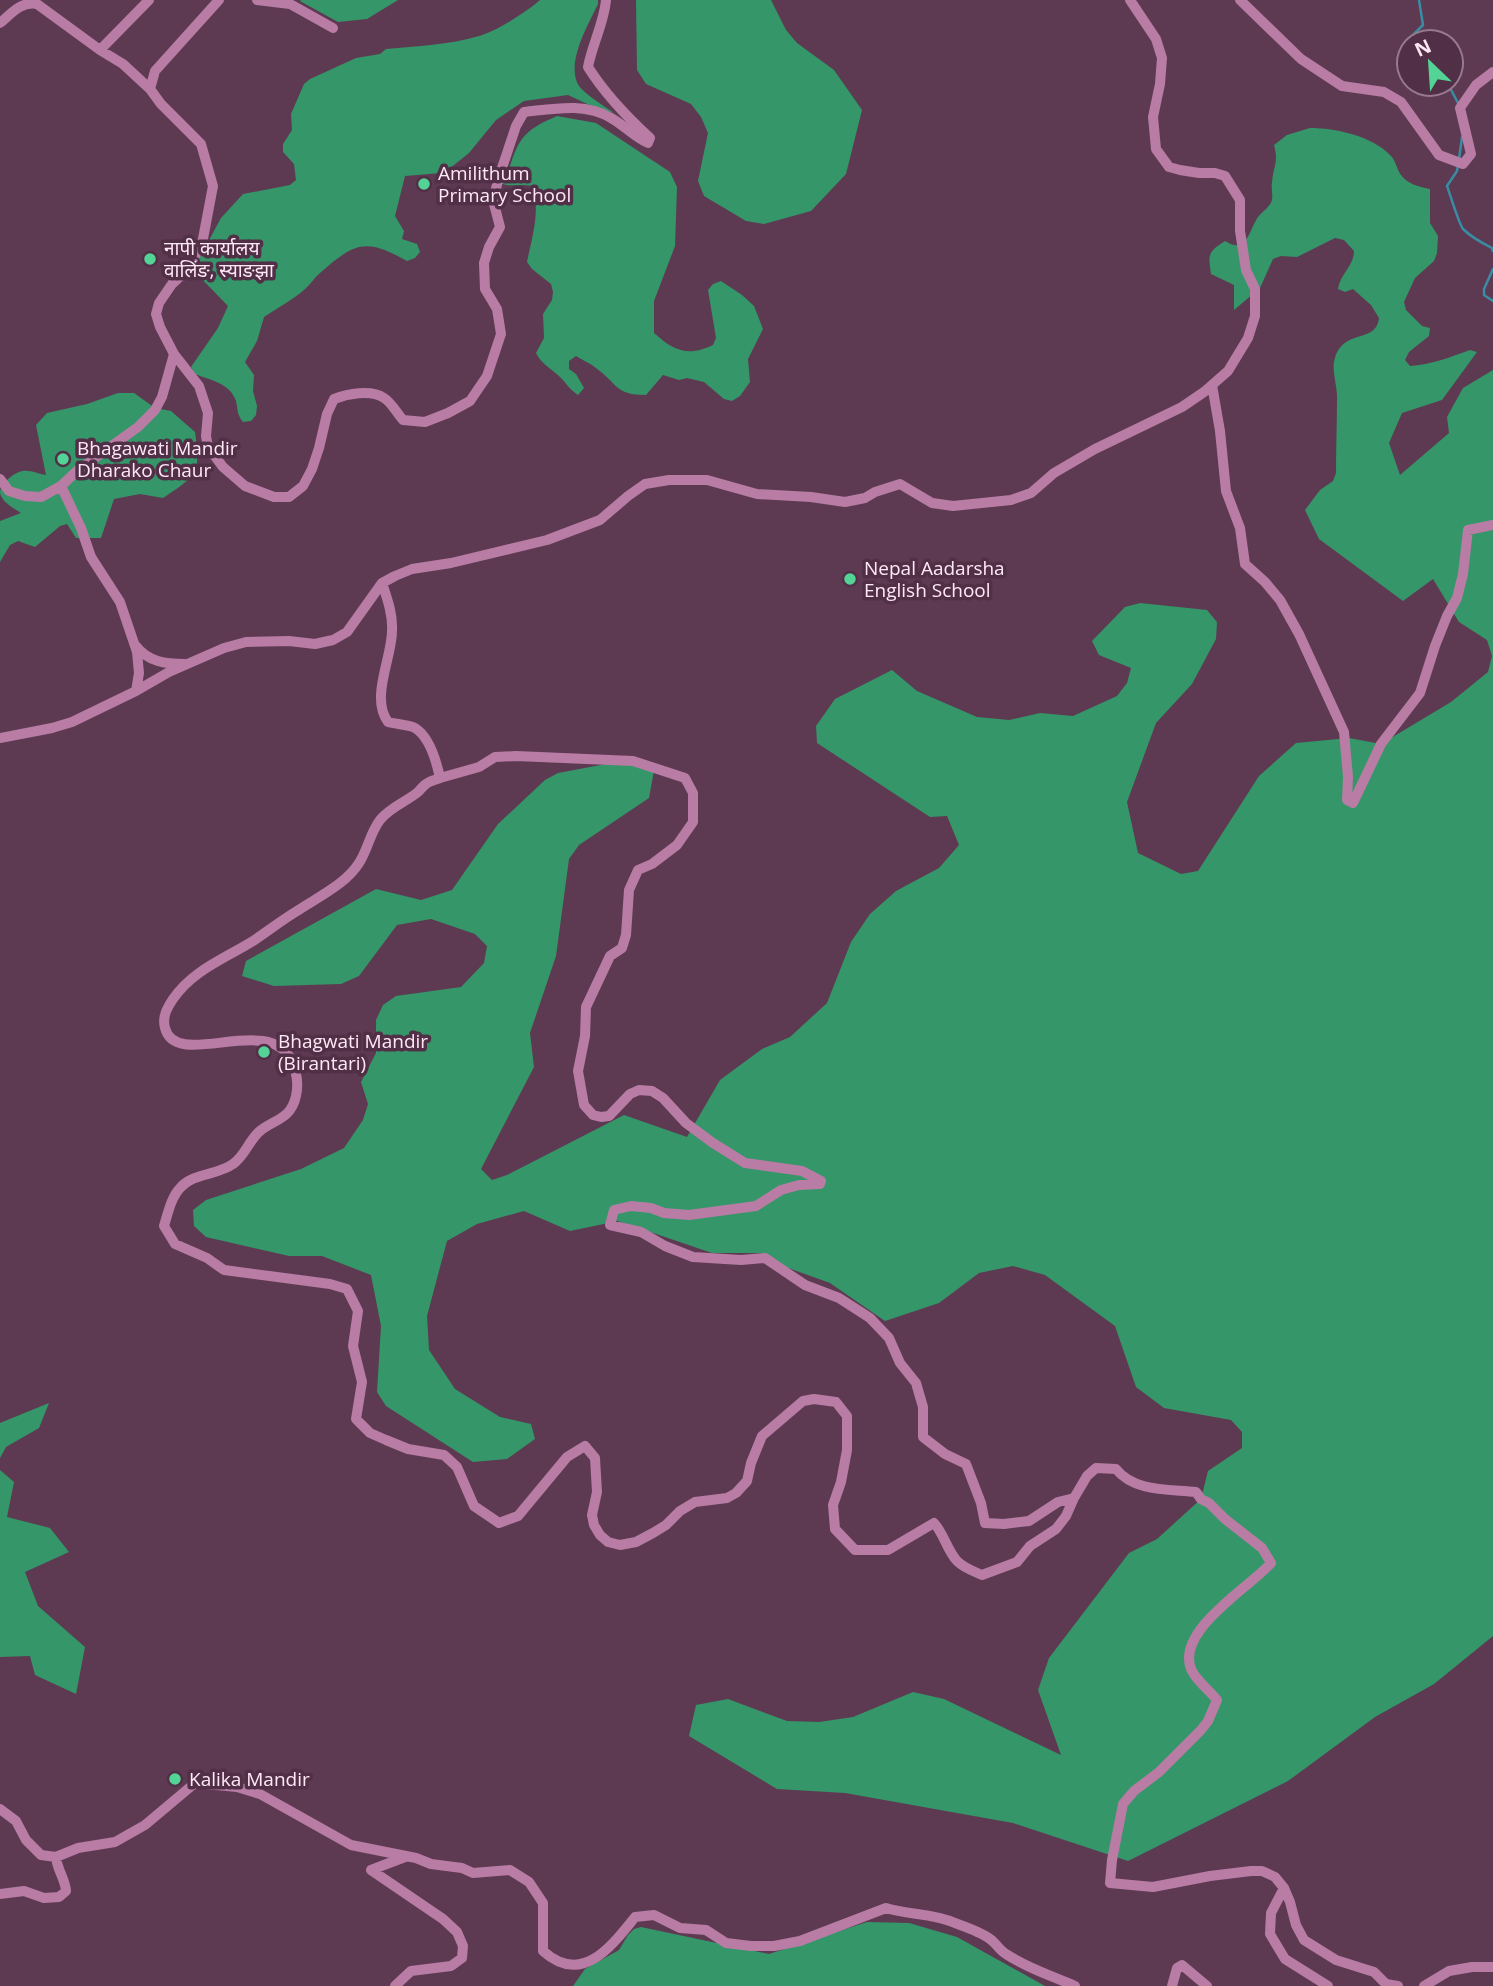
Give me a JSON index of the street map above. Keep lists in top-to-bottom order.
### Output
{
  "places": [
    "Amilithum Primary School",
    "नापी कार्यालय वालिंङ, स्याङझा",
    "Bhagawati Mandir Dharako Chaur",
    "Nepal Aadarsha English School",
    "Bhagwati Mandir (Birantari)",
    "Kalika Mandir"
  ],
  "north": "top left"
}
